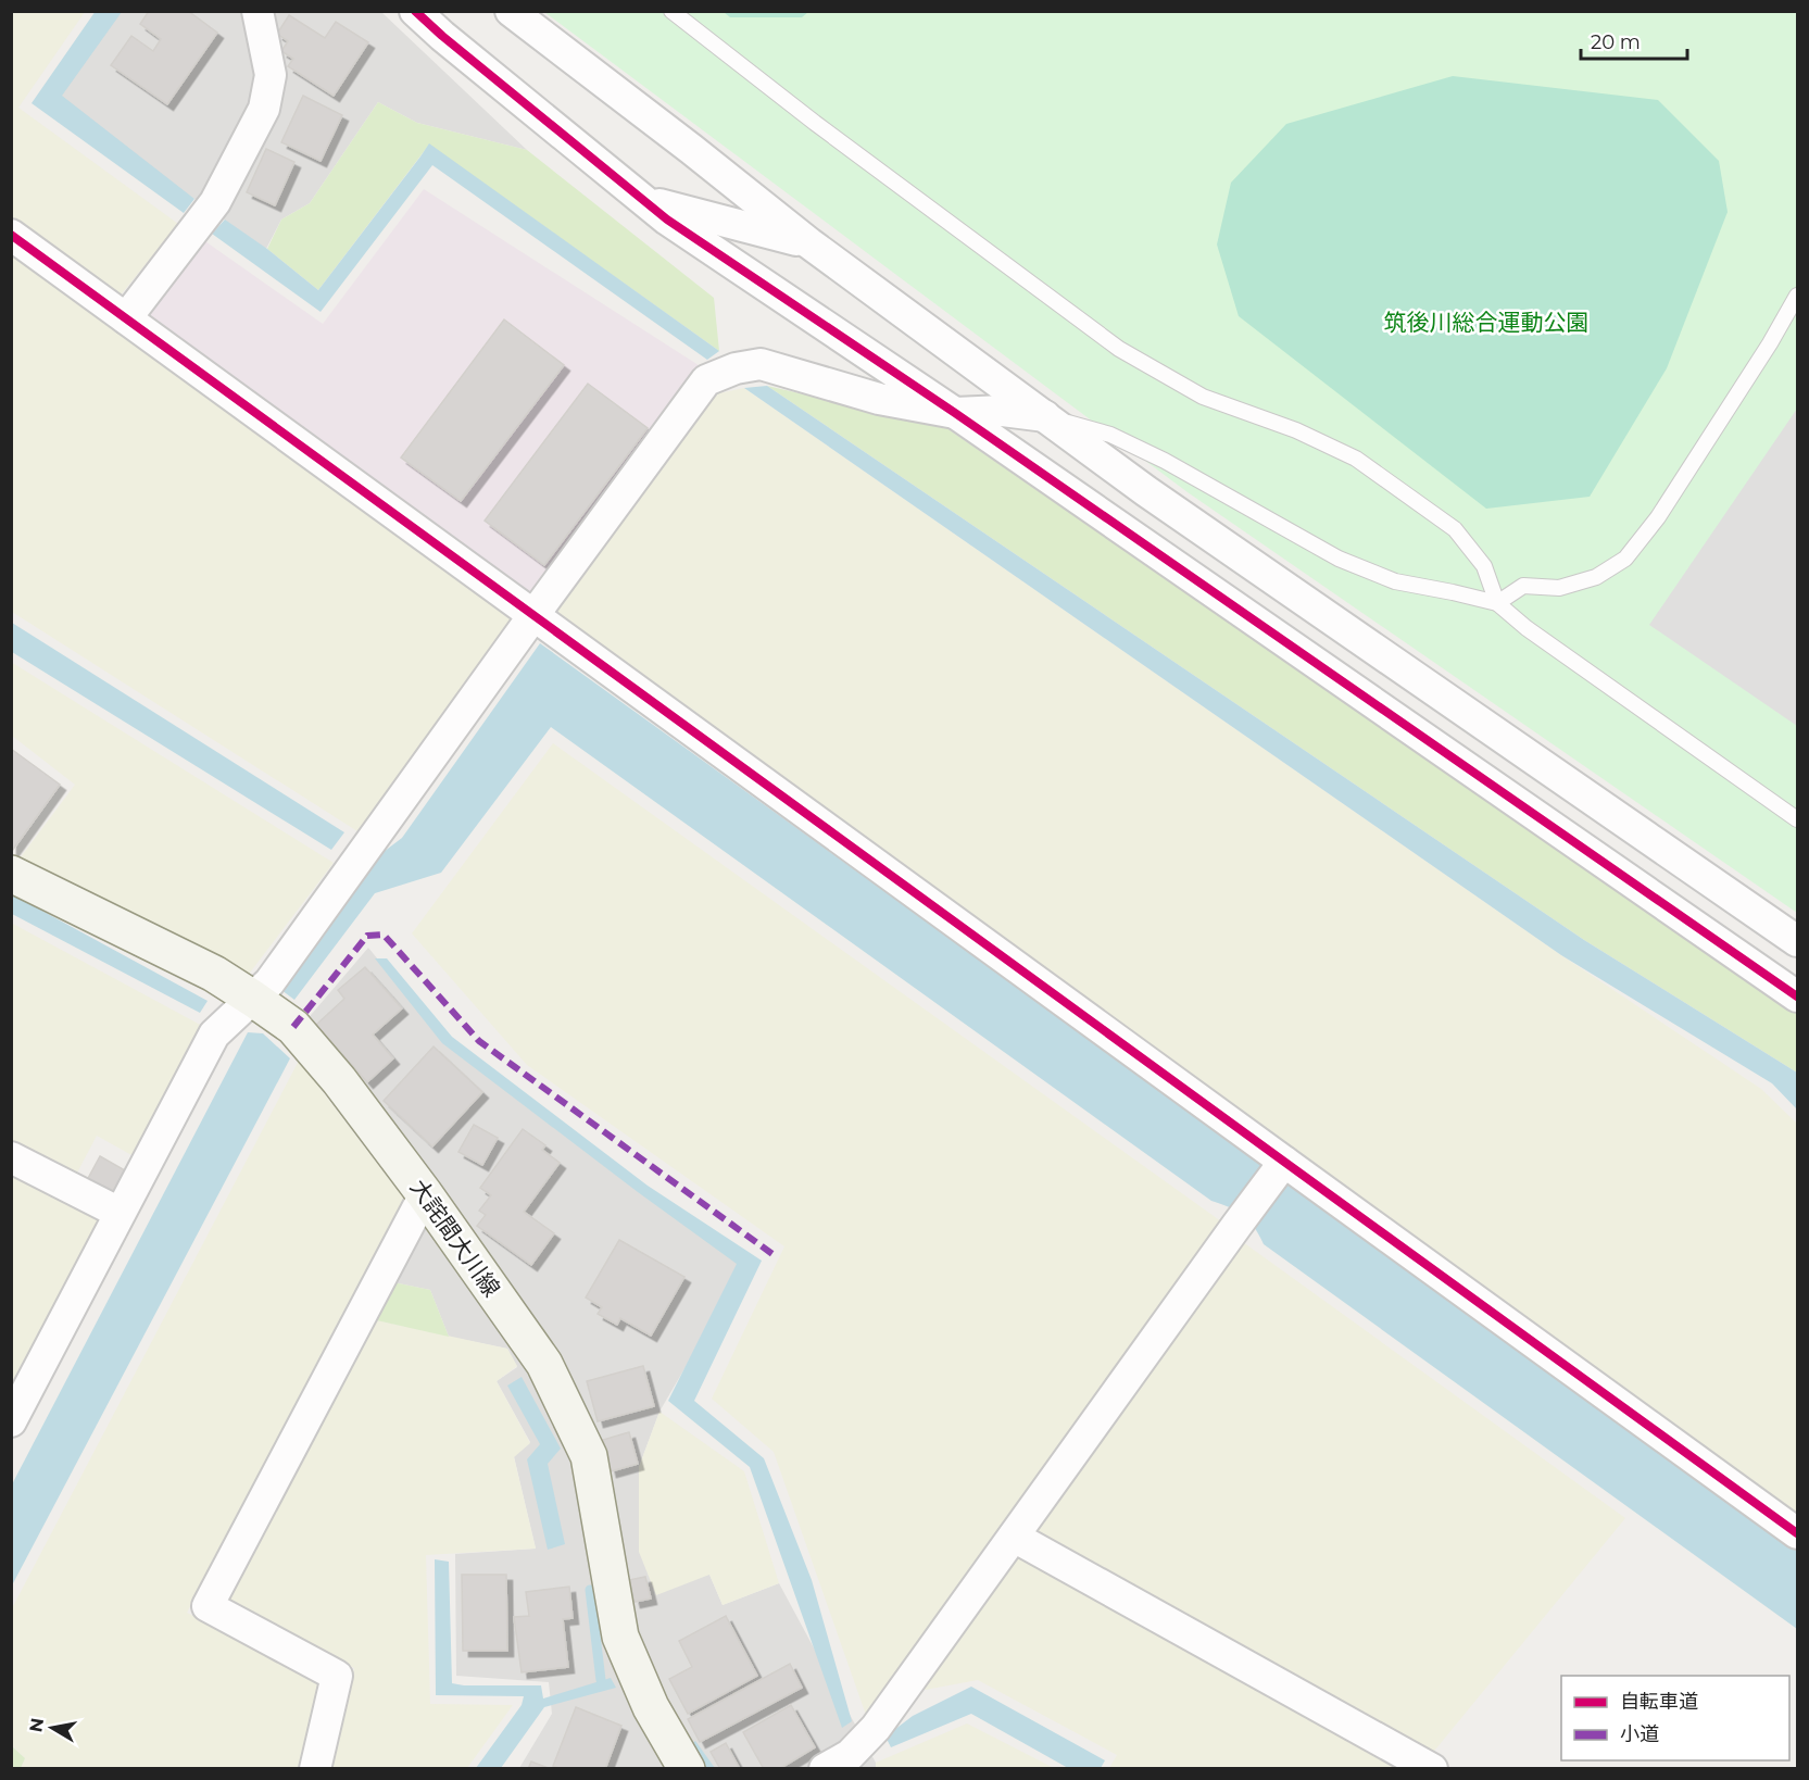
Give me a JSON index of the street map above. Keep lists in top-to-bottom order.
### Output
{
  "streets": {
    "main road": ["大詫間大川線"]
  },
  "parks": ["筑後川総合運動公園"],
  "legend": ["自転車道", "小道"],
  "scale_bar": "20 m",
  "north": "left"
}
